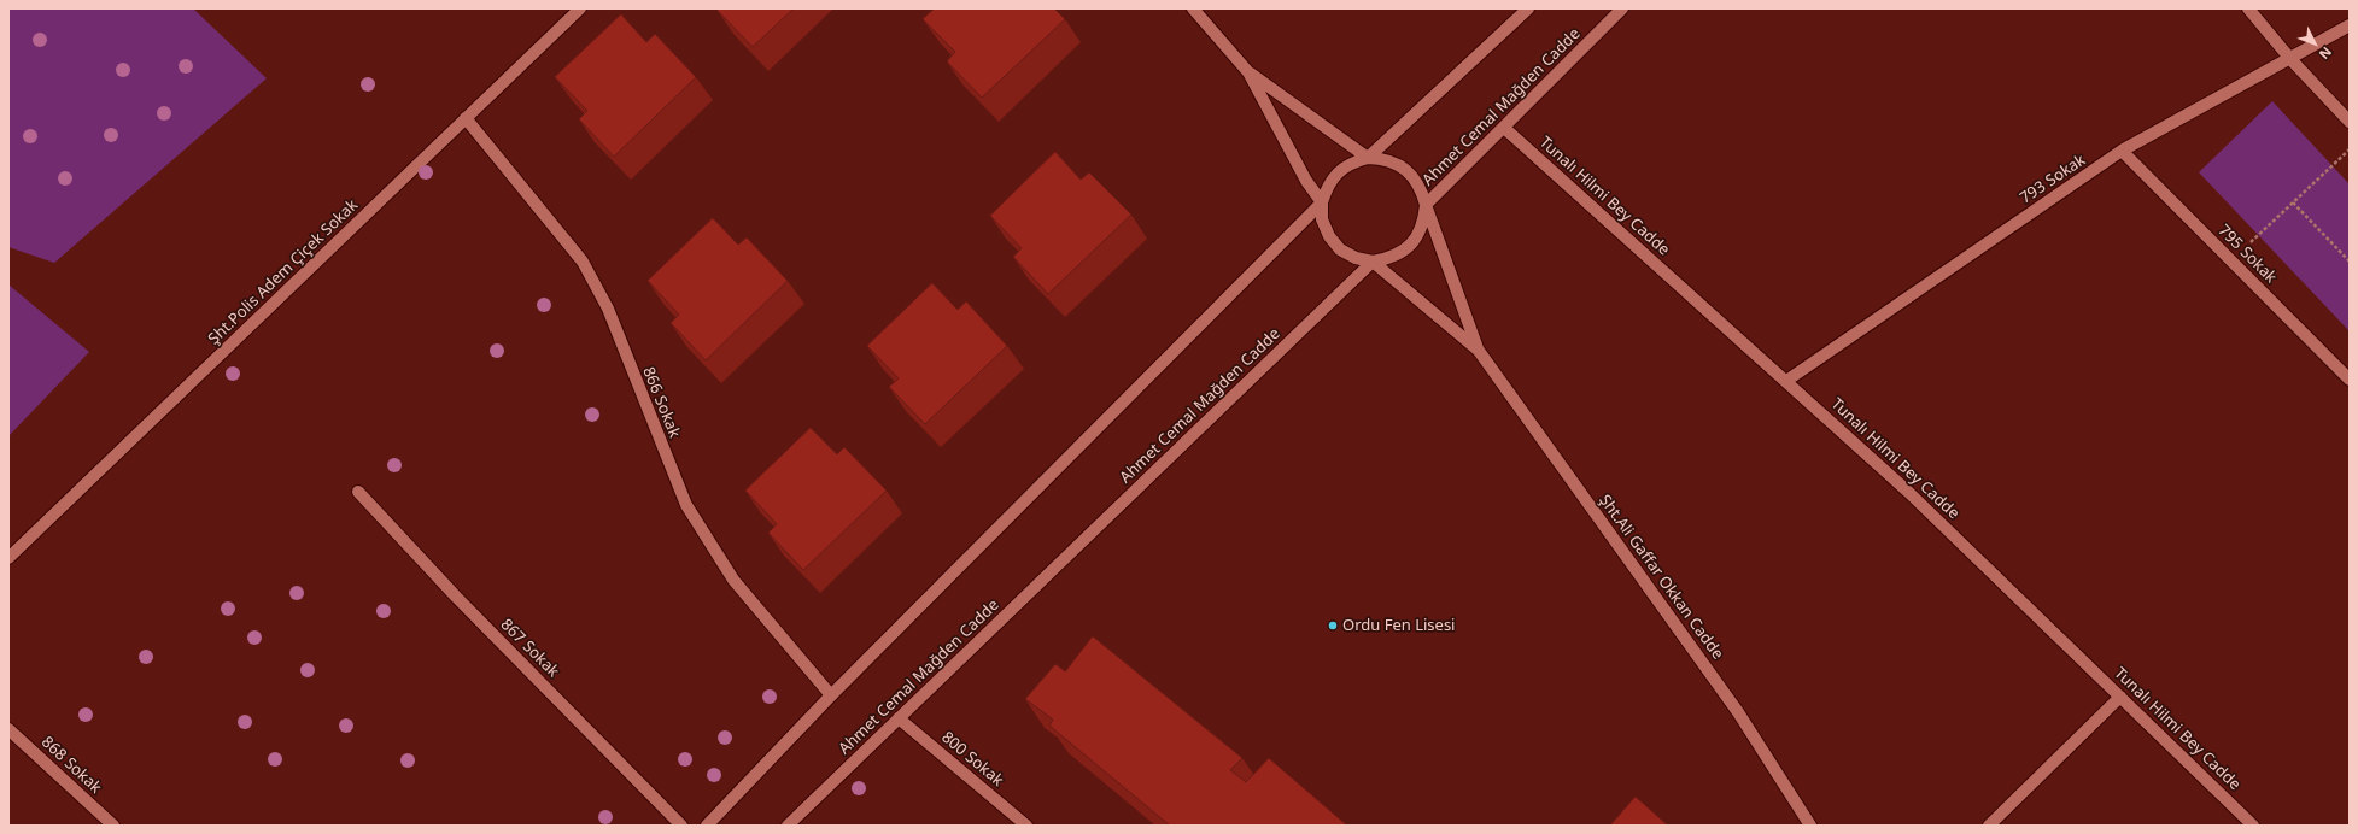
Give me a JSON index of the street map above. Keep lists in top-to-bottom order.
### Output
{
  "streets": {
    "street": [
      "Ahmet Cemal Mağden Cadde",
      "793 Sokak",
      "Tunalı Hilmi Bey Cadde",
      "795 Sokak",
      "Şht.Polis Adem Çiçek Sokak",
      "866 Sokak",
      "Şht.Ali Gaffar Okkan Cadde",
      "867 Sokak",
      "800 Sokak",
      "868 Sokak"
    ]
  },
  "crossings": [
    ["Ahmet Cemal Mağden Cadde", "Tunalı Hilmi Bey Cadde"],
    ["Ahmet Cemal Mağden Cadde", "Şht.Ali Gaffar Okkan Cadde"],
    ["Ahmet Cemal Mağden Cadde", "800 Sokak"],
    ["793 Sokak", "Tunalı Hilmi Bey Cadde"],
    ["793 Sokak", "795 Sokak"],
    ["Şht.Polis Adem Çiçek Sokak", "866 Sokak"]
  ],
  "places": ["Ordu Fen Lisesi"],
  "north": "bottom right"
}
